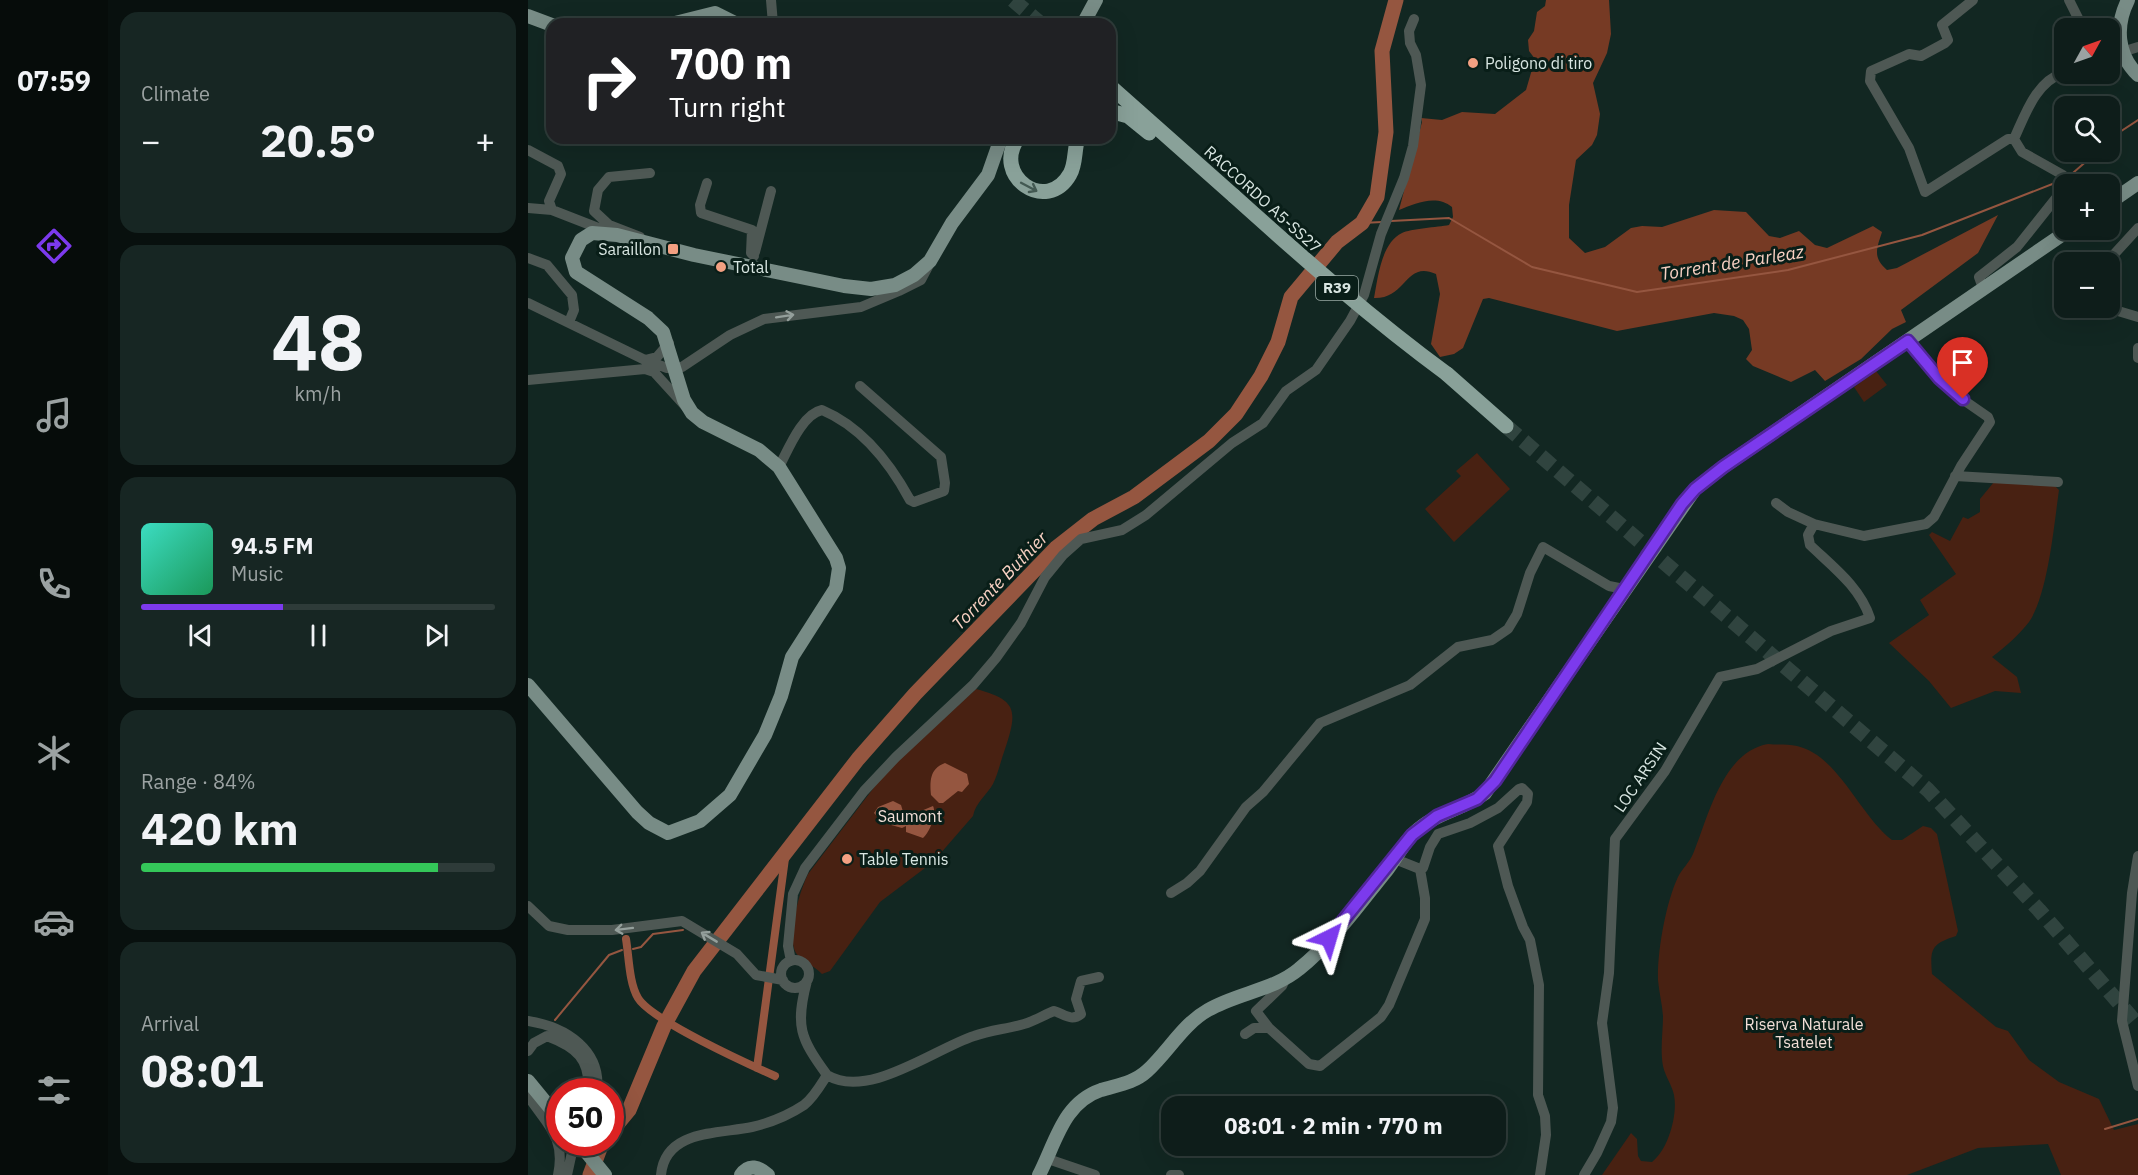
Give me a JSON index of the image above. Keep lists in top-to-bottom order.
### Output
{
  "streets": {
    "highway": ["RACCORDO A5-SS27", "R39"],
    "street": ["LOC ARSIN"]
  },
  "water": ["Torrent de Parleaz", "Torrente Buthier"],
  "parks": ["Saumont", "Riserva Naturale Tsatelet"],
  "places": {
    "other": ["Poligono di tiro", "Total", "Table Tennis"],
    "transit": ["Saraillon"]
  },
  "north": "top right",
  "page": {
    "tabs": "07:59",
    "tile": [
      "Climate",
      ["48", "km/h"],
      ["Range · 84%", "420 km"],
      ["Arrival", "08:01"]
    ],
    "map_buttons": ["+", "−"],
    "turn": ["700 m", "Turn right"],
    "heat": ["−", "20.5°", "+"],
    "song": ["94.5 FM", "Music"],
    "limit": "50",
    "trip": "08:01 · 2 min · 770 m"
  }
}
